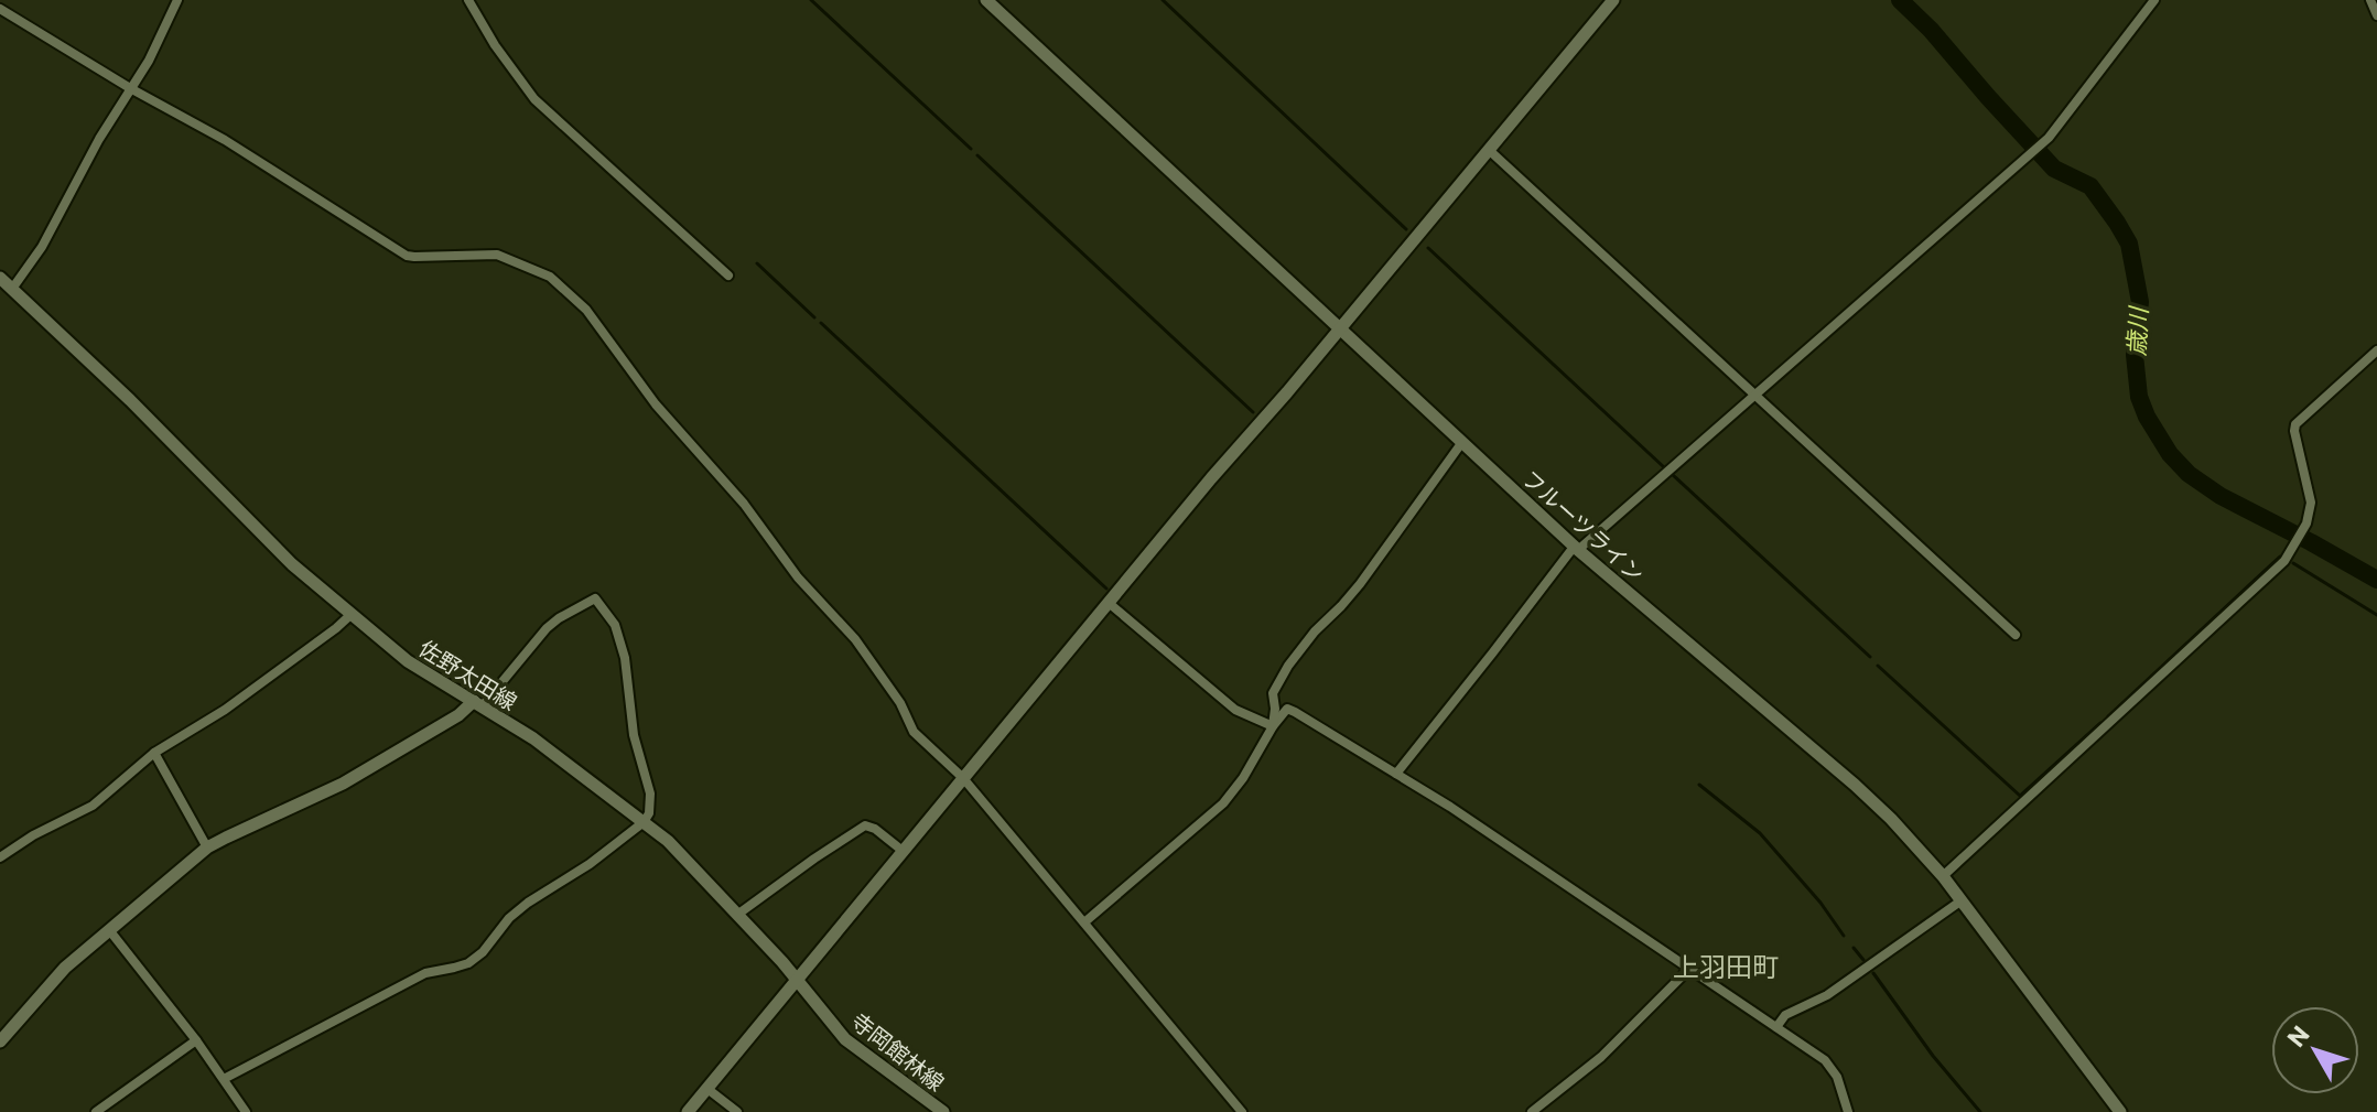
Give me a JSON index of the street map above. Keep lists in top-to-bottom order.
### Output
{
  "streets": {
    "street": ["フルーツライン", "佐野太田線", "寺岡館林線"]
  },
  "crossings": [
    ["佐野太田線", "寺岡館林線"]
  ],
  "districts": ["上羽田町"],
  "water": ["歳川"],
  "north": "top left"
}
